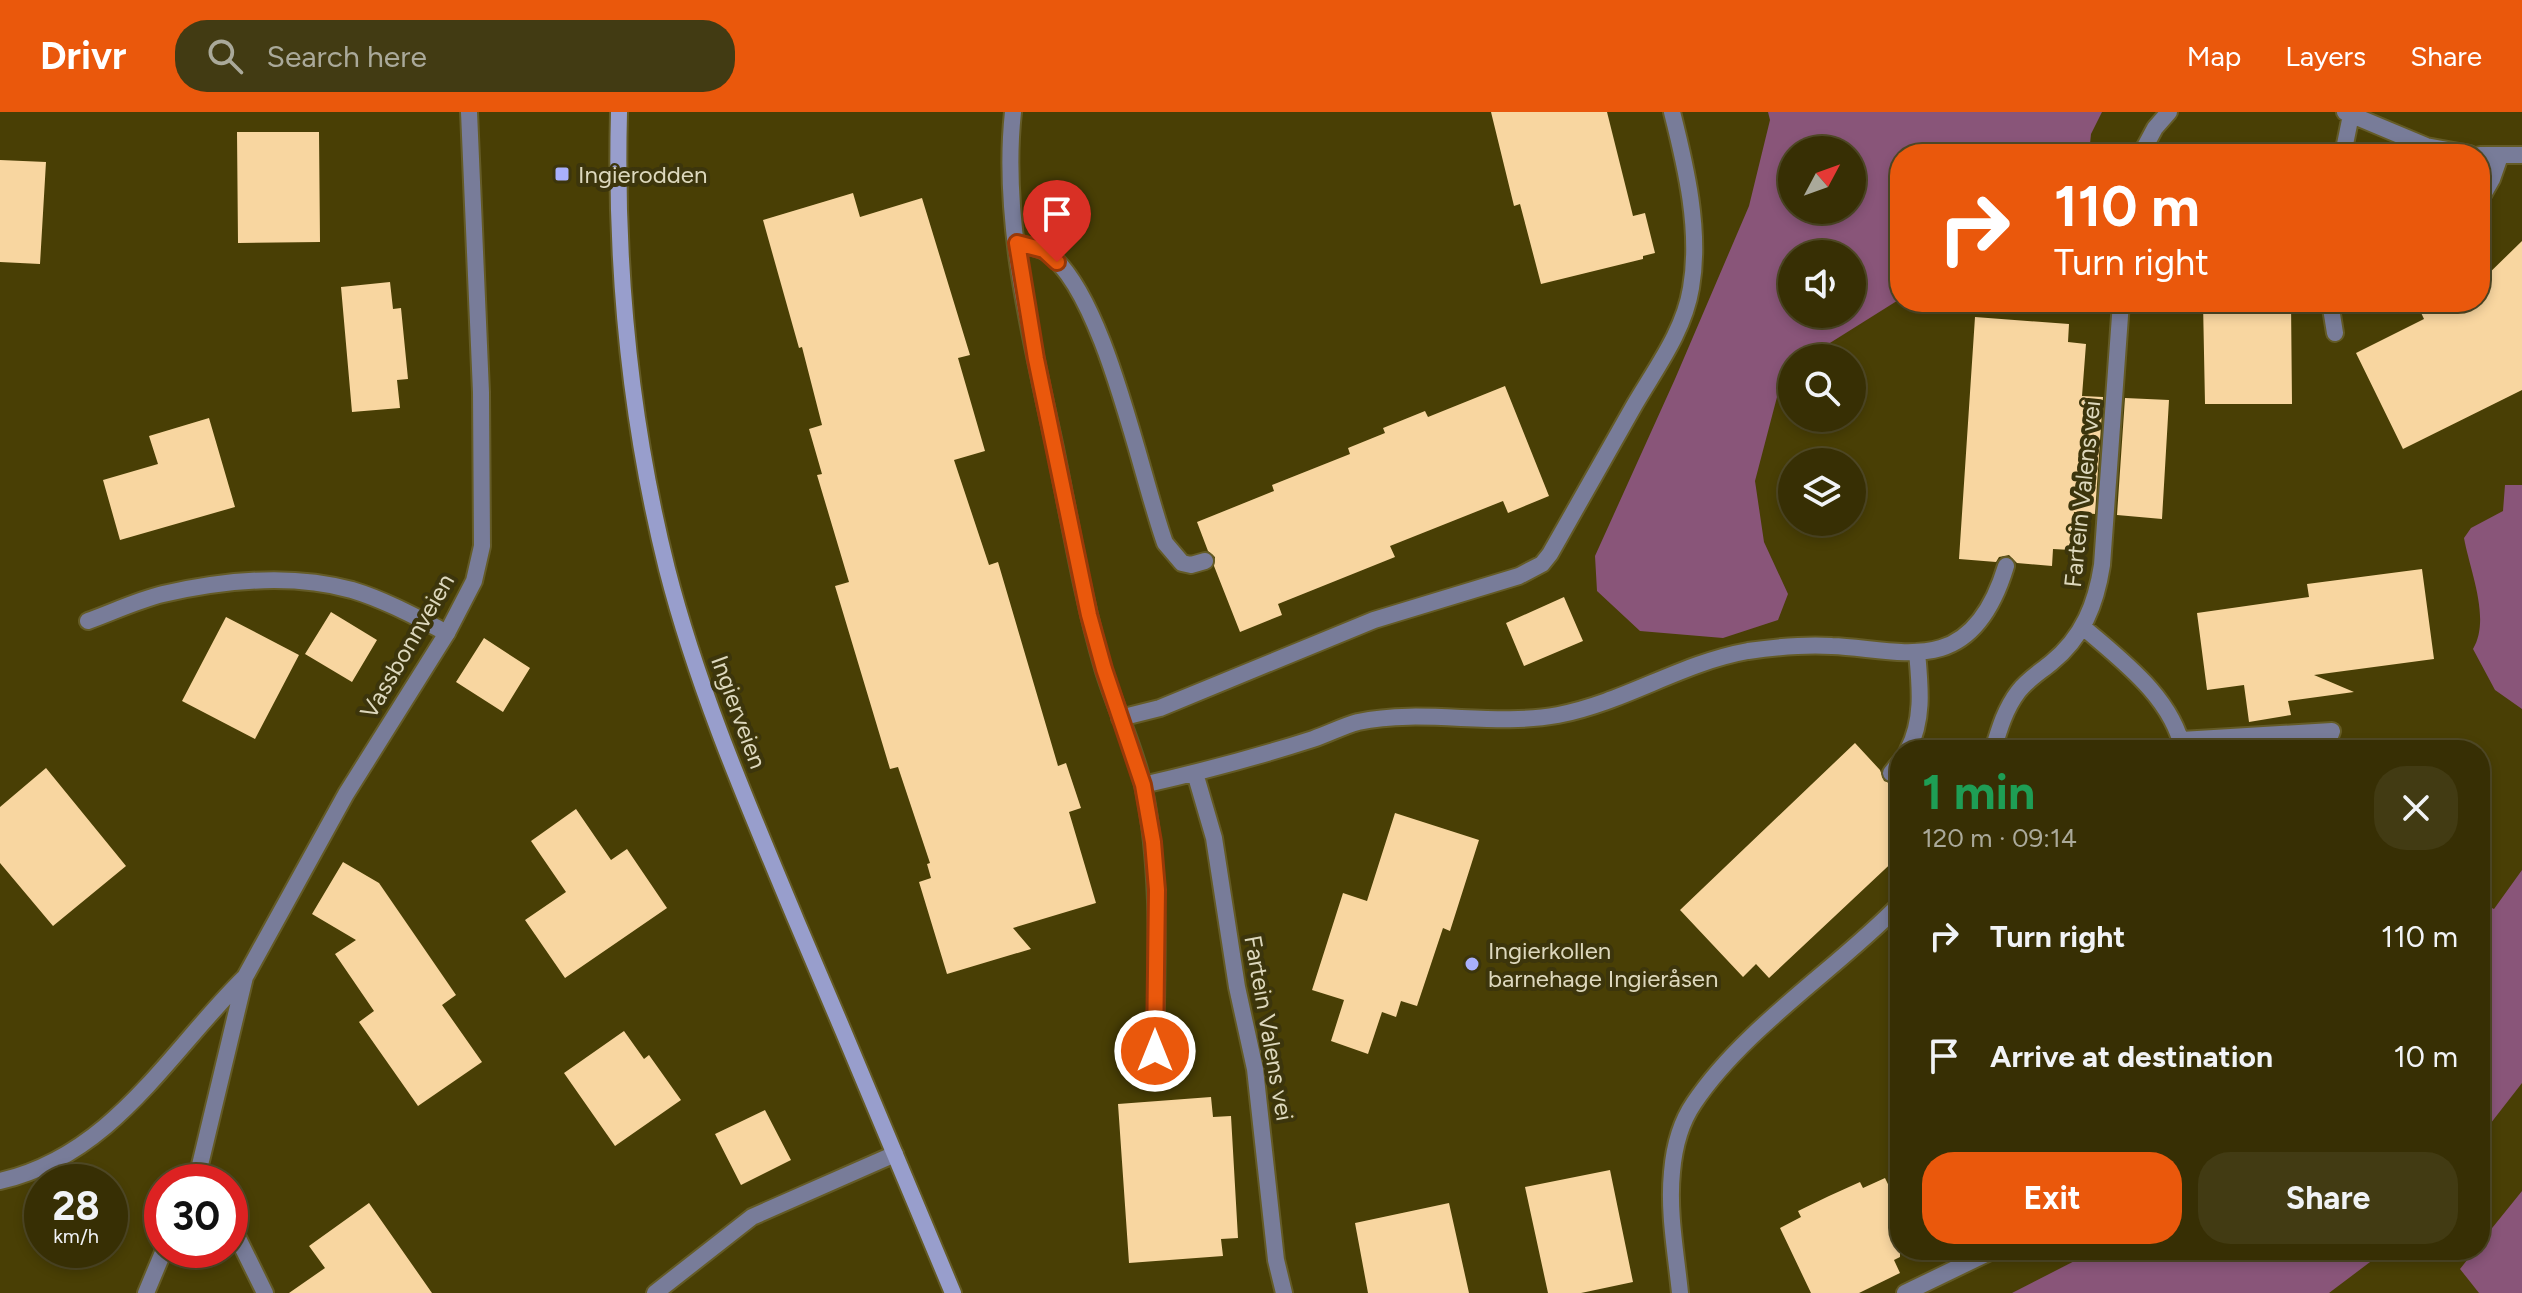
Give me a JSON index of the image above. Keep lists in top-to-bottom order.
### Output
{
  "streets": {
    "main road": ["Ingierveien"],
    "street": ["Fartein Valens vei", "Vassbonnveien"]
  },
  "places": {
    "transit": ["Ingierodden"],
    "other": ["Ingierkollen barnehage Ingieråsen"]
  },
  "north": "top right",
  "page": {
    "header": "Drivr",
    "search": "Search here",
    "nav": ["Map", "Layers", "Share"],
    "turn": ["110 m", "Turn right"],
    "heading": ["1 min", "120 m · 09:14"],
    "list": [
      {
        "name": "Turn right",
        "value": "110 m"
      },
      {
        "name": "Arrive at destination",
        "value": "10 m"
      }
    ],
    "buttons": ["Exit", "Share"],
    "speed": "28 km/h",
    "limit": "30"
  }
}
